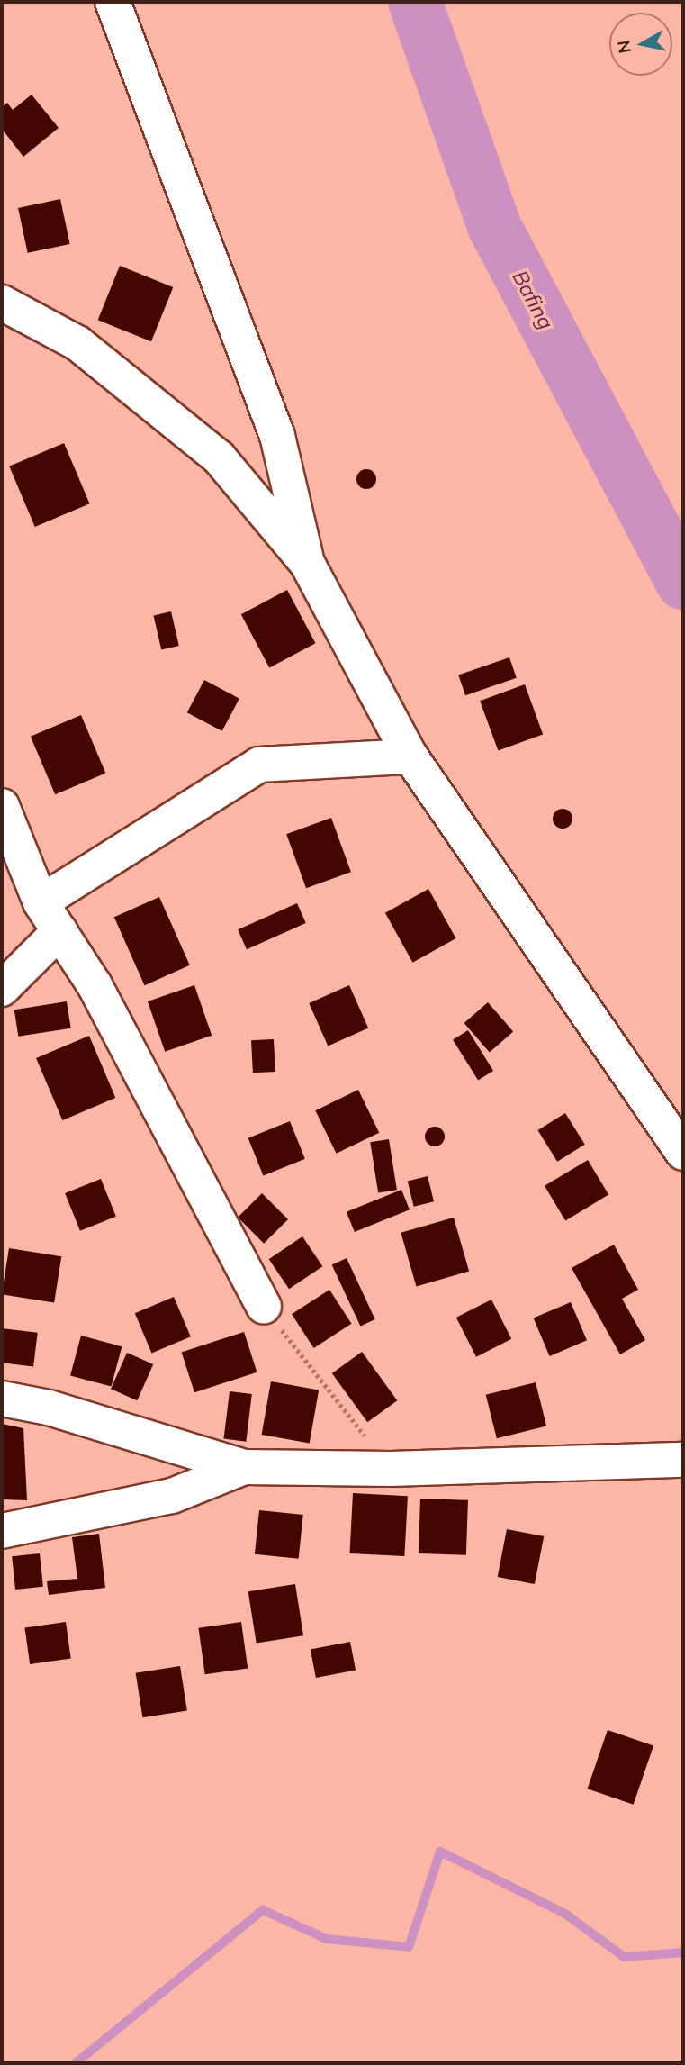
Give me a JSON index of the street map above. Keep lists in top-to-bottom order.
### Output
{
  "water": ["Bafing"],
  "north": "left"
}
